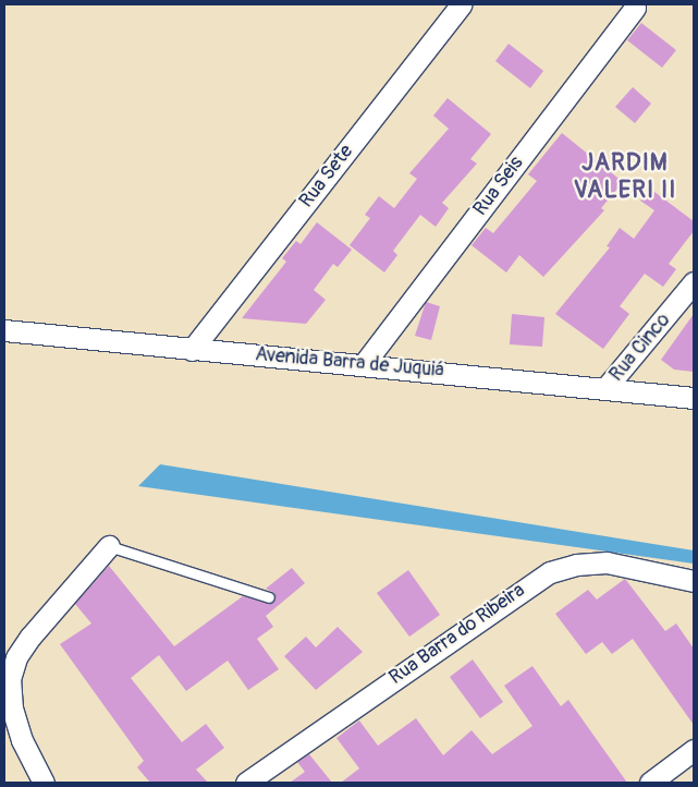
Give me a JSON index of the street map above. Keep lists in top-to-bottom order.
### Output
{
  "streets": {
    "street": [
      "Rua Sete",
      "Rua Seis",
      "Rua Cinco",
      "Avenida Barra de Juquiá",
      "Rua Barra do Ribeira"
    ]
  },
  "crossings": [
    ["Rua Sete", "Avenida Barra de Juquiá"],
    ["Rua Seis", "Avenida Barra de Juquiá"],
    ["Rua Cinco", "Avenida Barra de Juquiá"]
  ],
  "districts": ["JARDIM VALERI II"]
}
